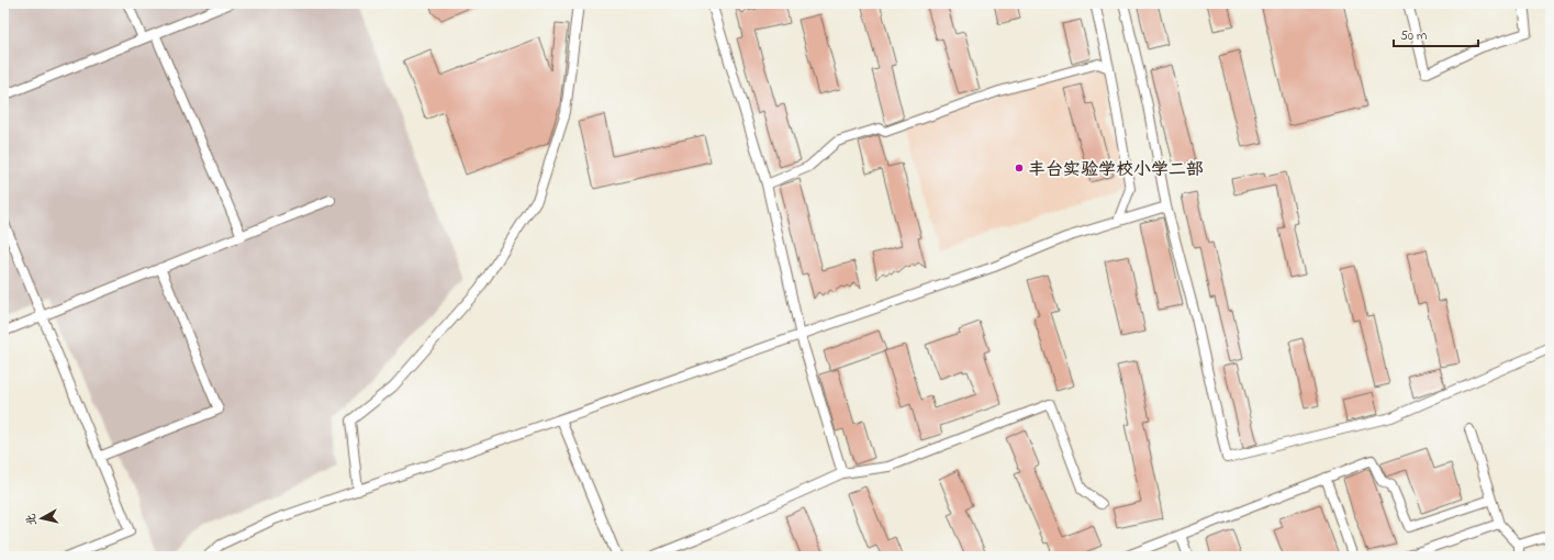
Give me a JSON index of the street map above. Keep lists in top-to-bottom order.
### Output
{
  "places": ["丰台实验学校小学二部"],
  "scale_bar": "50 m",
  "north": "left"
}
